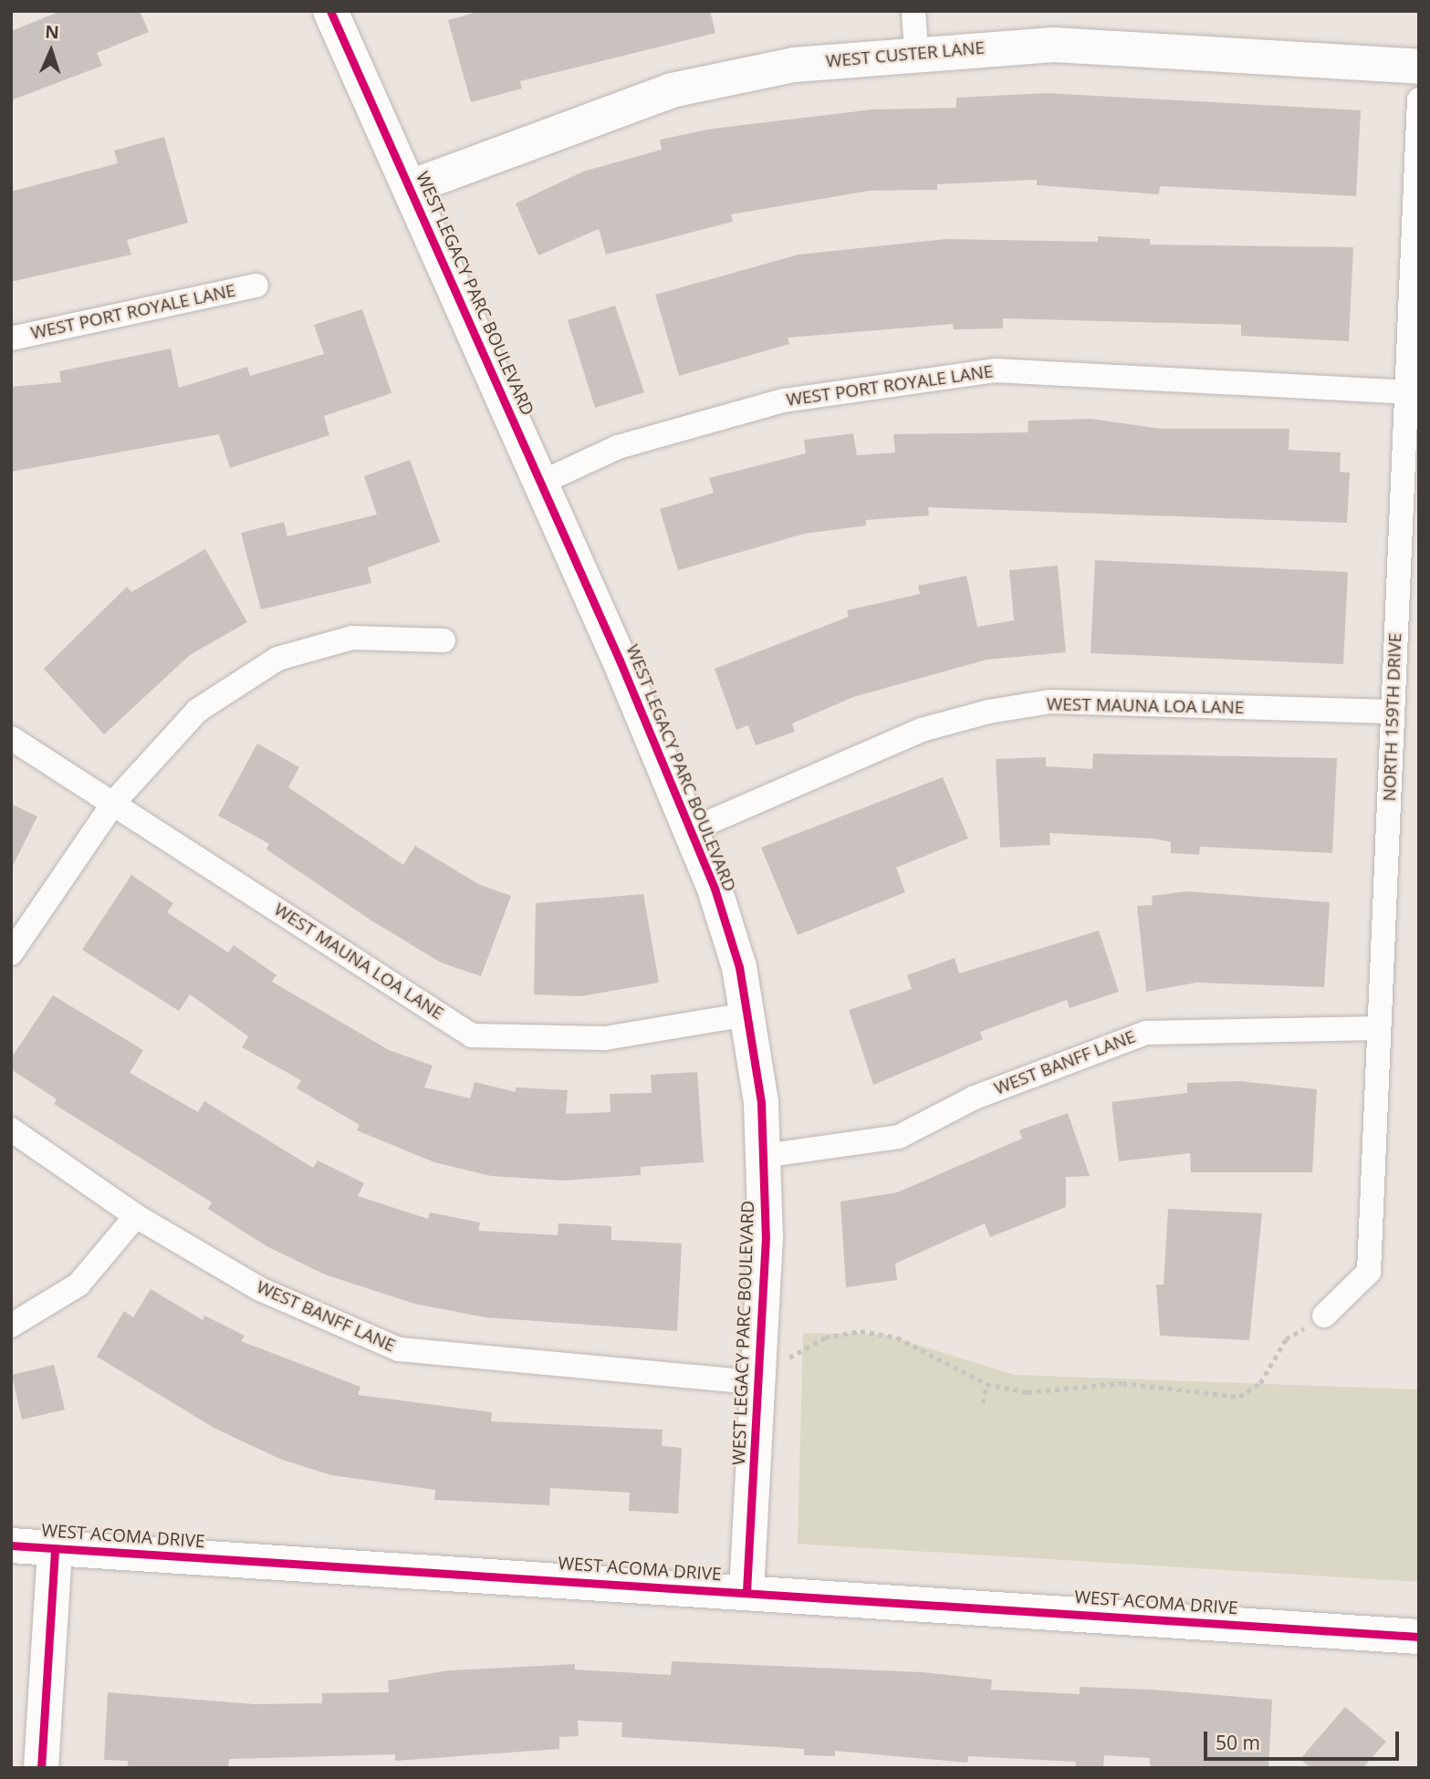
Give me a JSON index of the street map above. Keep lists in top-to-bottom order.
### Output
{
  "streets": {
    "street": [
      "WEST CUSTER LANE",
      "WEST LEGACY PARC BOULEVARD",
      "WEST PORT ROYALE LANE",
      "WEST MAUNA LOA LANE",
      "NORTH 159TH DRIVE",
      "WEST BANFF LANE",
      "WEST ACOMA DRIVE"
    ]
  },
  "crossings": [
    ["WEST CUSTER LANE", "WEST LEGACY PARC BOULEVARD"],
    ["WEST LEGACY PARC BOULEVARD", "WEST PORT ROYALE LANE"],
    ["WEST LEGACY PARC BOULEVARD", "WEST MAUNA LOA LANE"],
    ["WEST LEGACY PARC BOULEVARD", "WEST BANFF LANE"],
    ["WEST LEGACY PARC BOULEVARD", "WEST ACOMA DRIVE"],
    ["WEST PORT ROYALE LANE", "NORTH 159TH DRIVE"],
    ["WEST MAUNA LOA LANE", "NORTH 159TH DRIVE"],
    ["NORTH 159TH DRIVE", "WEST BANFF LANE"]
  ],
  "scale_bar": "50 m",
  "north": "top"
}
